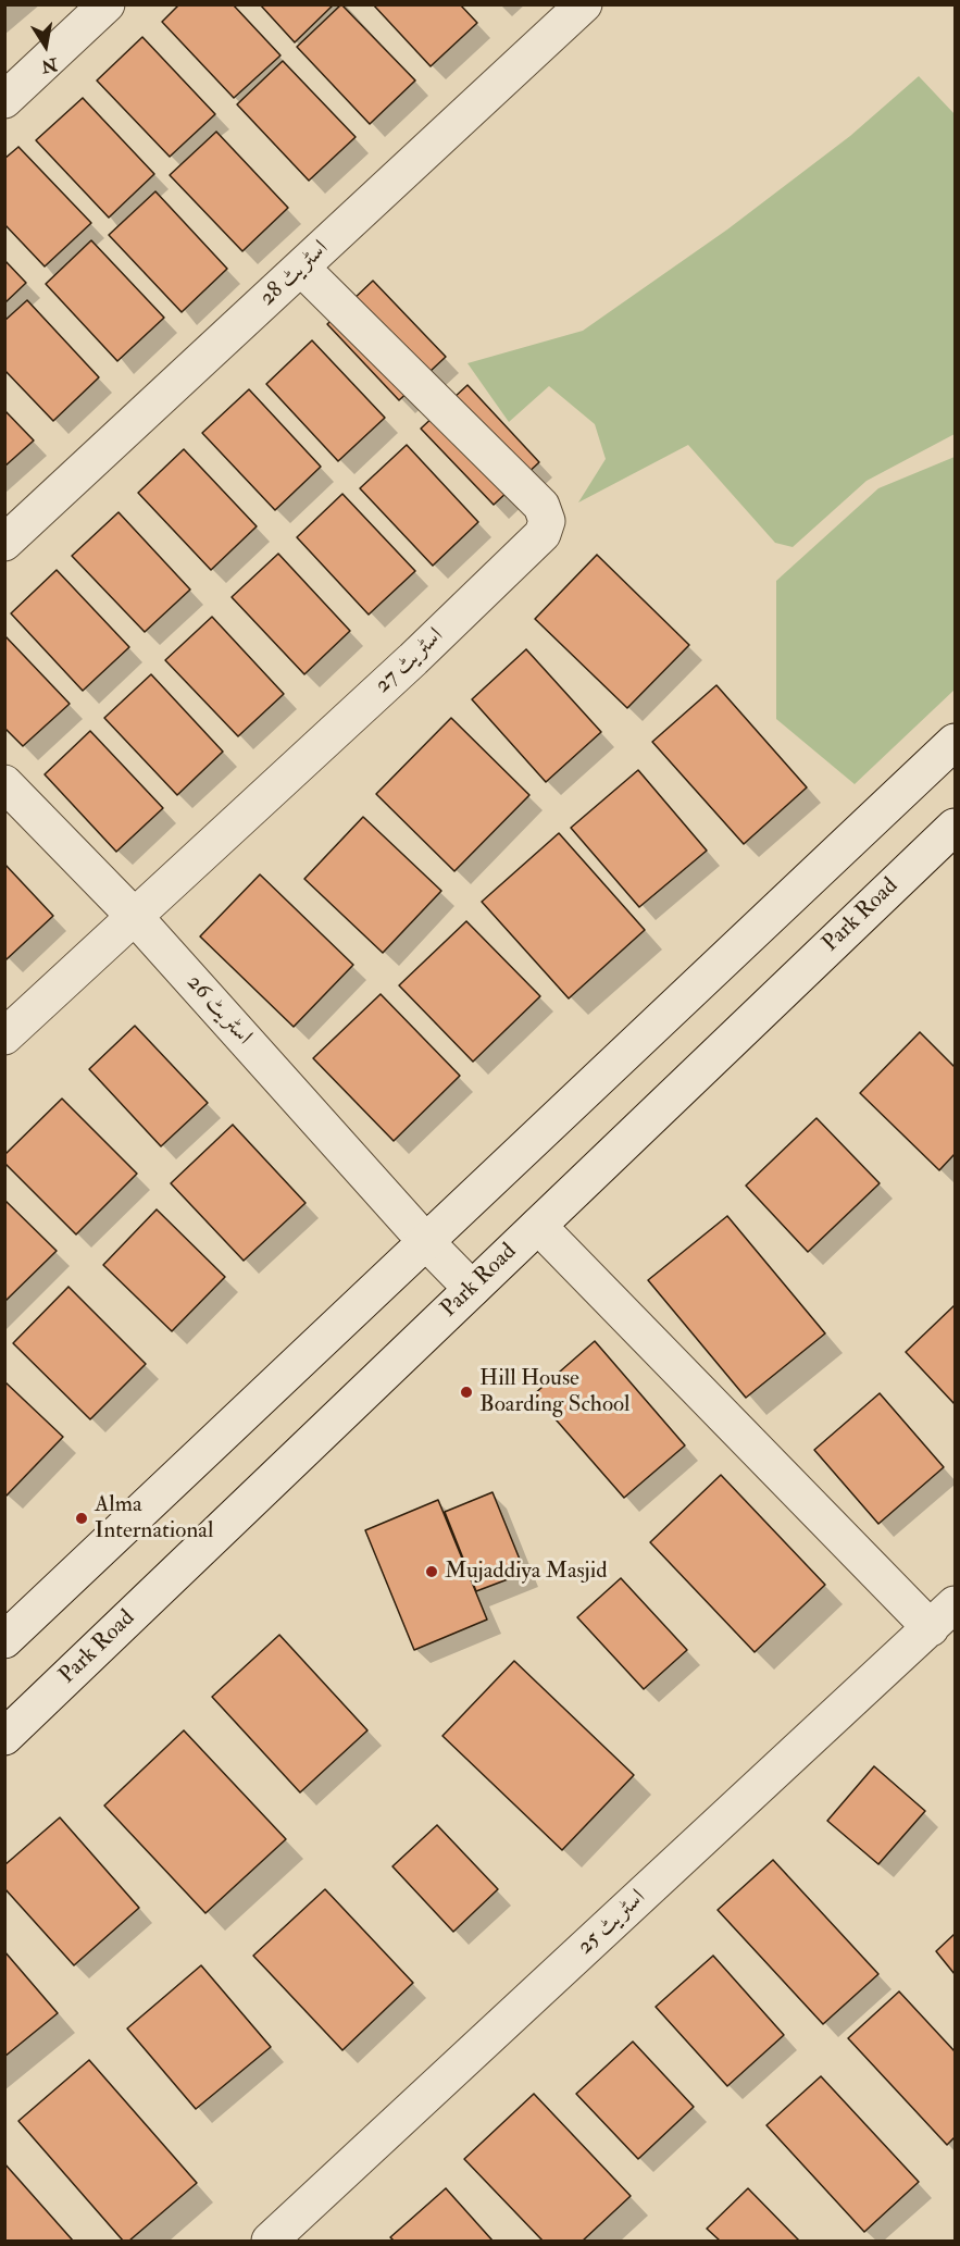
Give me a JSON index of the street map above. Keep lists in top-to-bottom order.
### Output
{
  "streets": {
    "street": [
      "اسٹریٹ 28",
      "اسٹریٹ 27",
      "Park Road",
      "اسٹریٹ 26",
      "اسٹریٹ 25"
    ]
  },
  "crossings": [
    ["اسٹریٹ 28", "اسٹریٹ 27"],
    ["اسٹریٹ 27", "اسٹریٹ 26"],
    ["Park Road", "اسٹریٹ 26"]
  ],
  "places": ["Hill House Boarding School", "Alma International", "Mujaddiya Masjid"],
  "north": "bottom"
}
